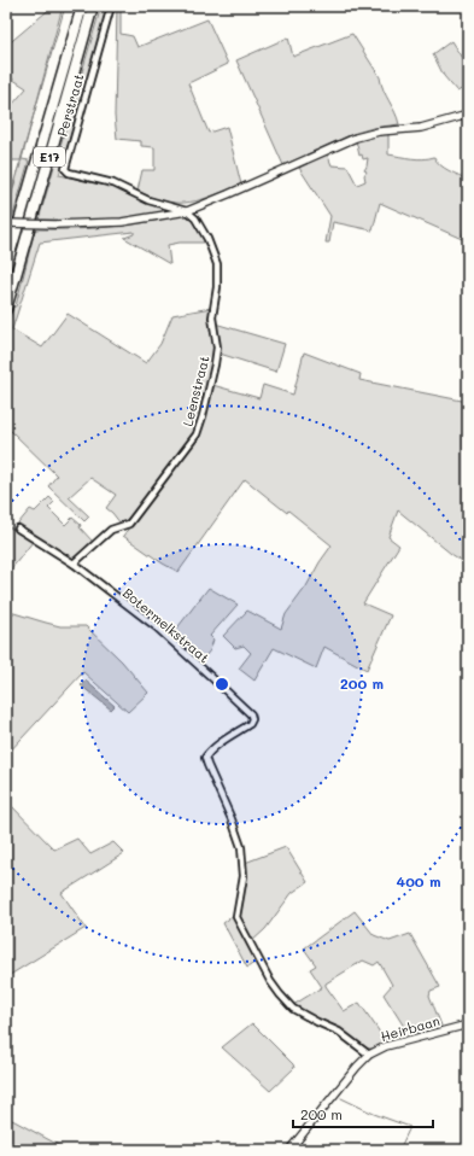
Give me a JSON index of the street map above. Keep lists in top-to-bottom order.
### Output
{
  "streets": {
    "highway": ["E17"],
    "street": [
      "Perstraat",
      "Leenstraat",
      "Botermelkstraat",
      "Heirbaan"
    ]
  },
  "crossings": [
    ["Perstraat", "Leenstraat"],
    ["Leenstraat", "Botermelkstraat"],
    ["Botermelkstraat", "Heirbaan"]
  ],
  "scale_bar": "200 m",
  "rings": ["200 m", "400 m"]
}
